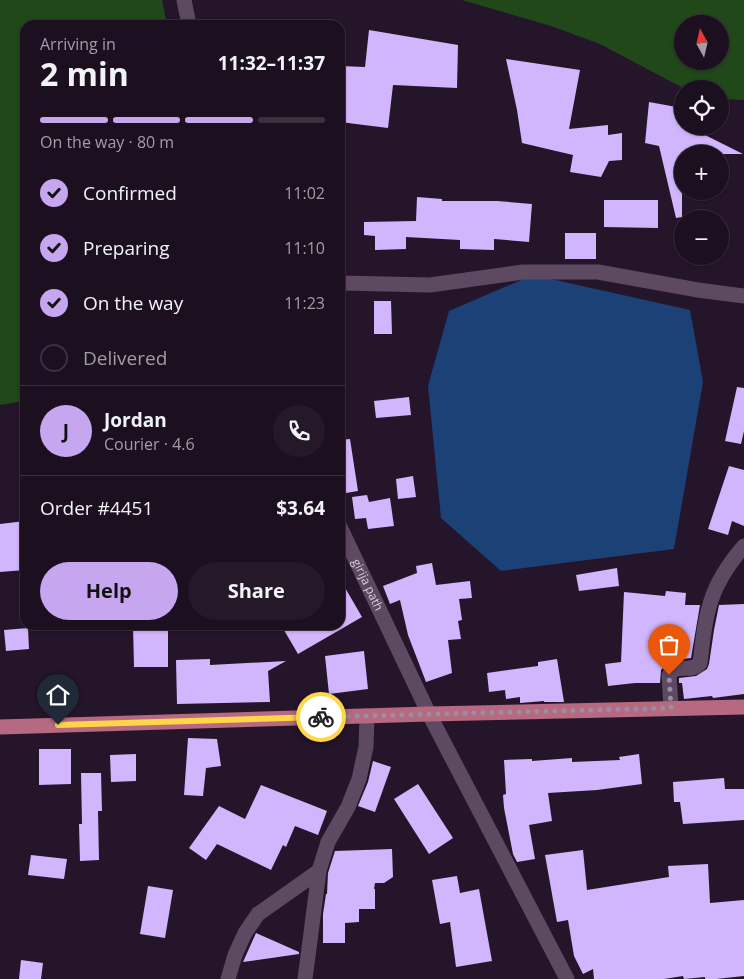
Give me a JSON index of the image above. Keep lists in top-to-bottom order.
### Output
{
  "streets": {
    "street": ["girija path"]
  },
  "north": "top",
  "page": {
    "map_buttons": ["+", "−"],
    "heading": ["2 min", "Arriving in", "11:32–11:37"],
    "panel": [
      "Jordan",
      "Courier · 4.6",
      "Order #4451",
      "$3.64"
    ],
    "bar": "On the way · 80 m",
    "list": [
      ["Confirmed", "11:02"],
      ["Preparing", "11:10"],
      ["On the way", "11:23"],
      "Delivered"
    ],
    "round": "J",
    "buttons": ["Help", "Share"]
  }
}
